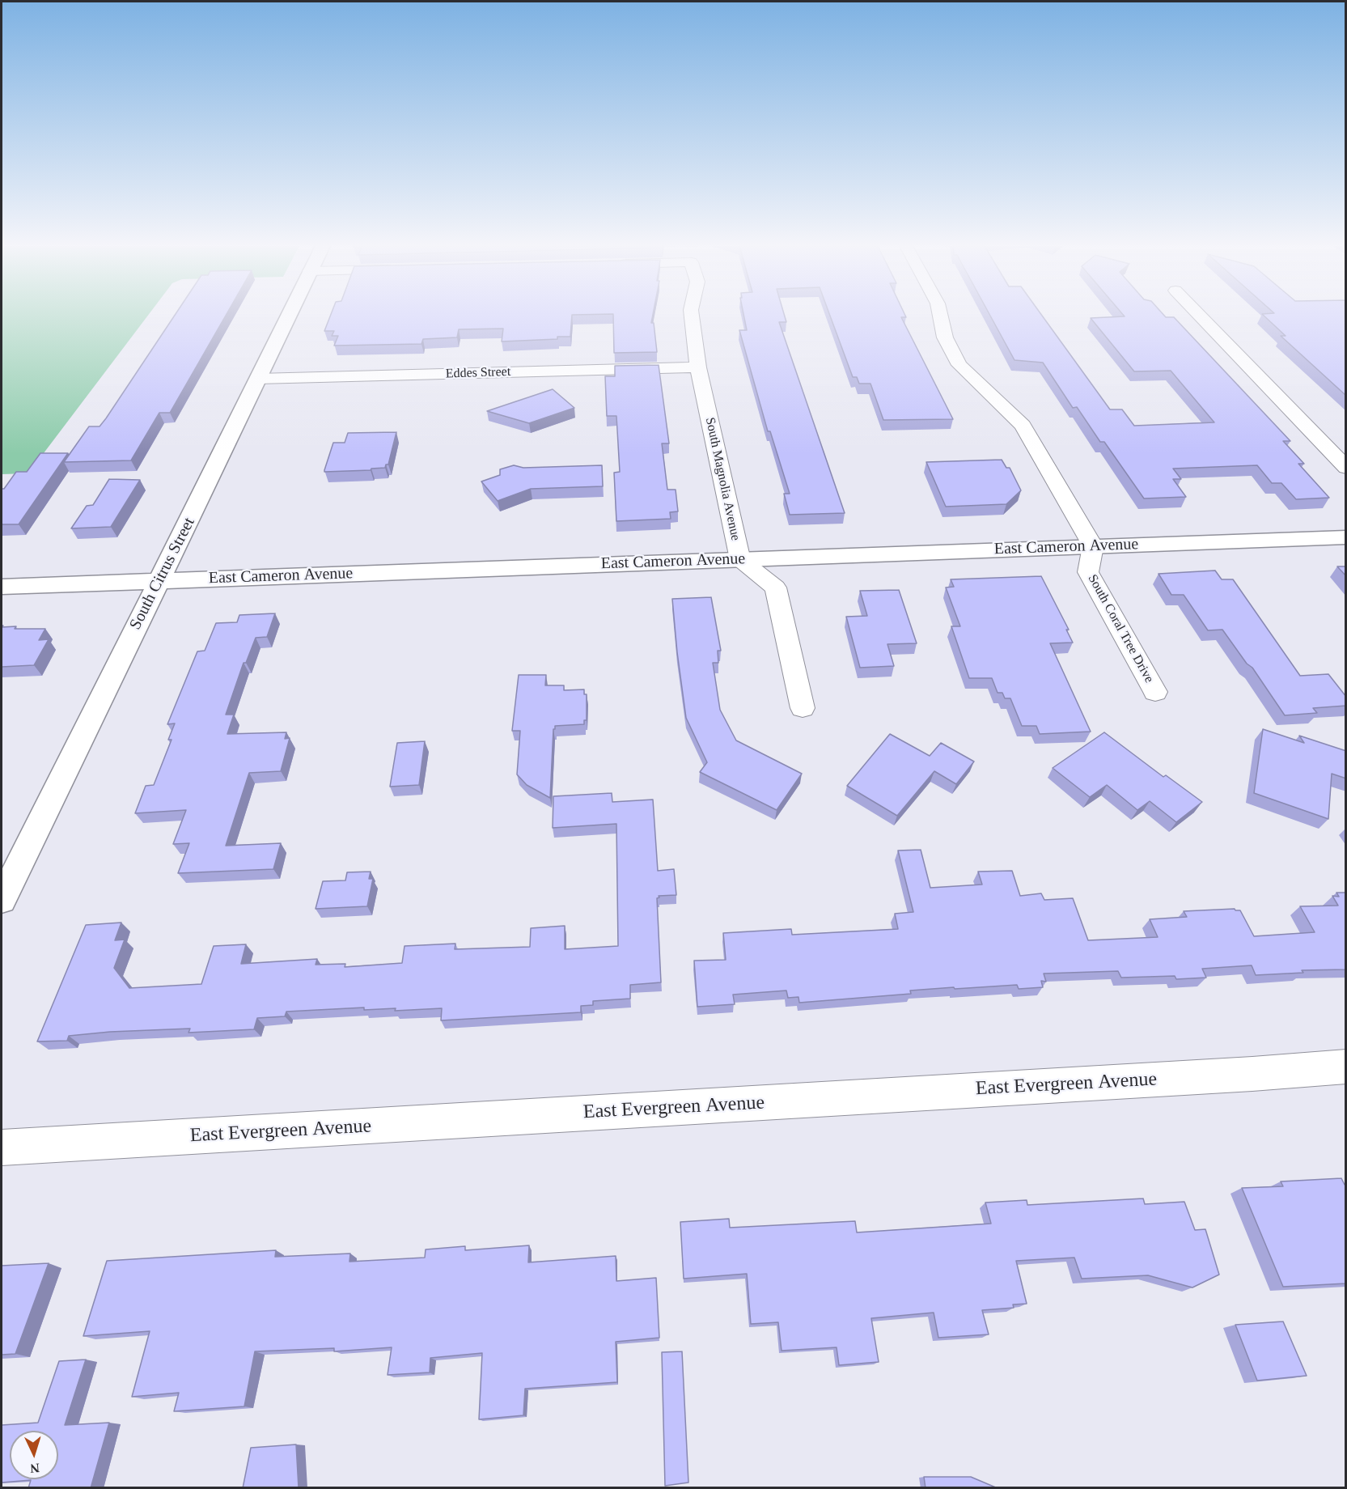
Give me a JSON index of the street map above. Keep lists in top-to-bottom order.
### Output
{
  "streets": {
    "main road": ["East Cameron Avenue", "South Citrus Street"],
    "street": [
      "Eddes Street",
      "South Magnolia Avenue",
      "South Coral Tree Drive",
      "East Evergreen Avenue"
    ]
  },
  "crossings": [
    ["Eddes Street", "South Magnolia Avenue"],
    ["Eddes Street", "South Citrus Street"],
    ["South Magnolia Avenue", "East Cameron Avenue"],
    ["East Cameron Avenue", "South Citrus Street"],
    ["East Cameron Avenue", "South Coral Tree Drive"]
  ],
  "north": "bottom"
}
